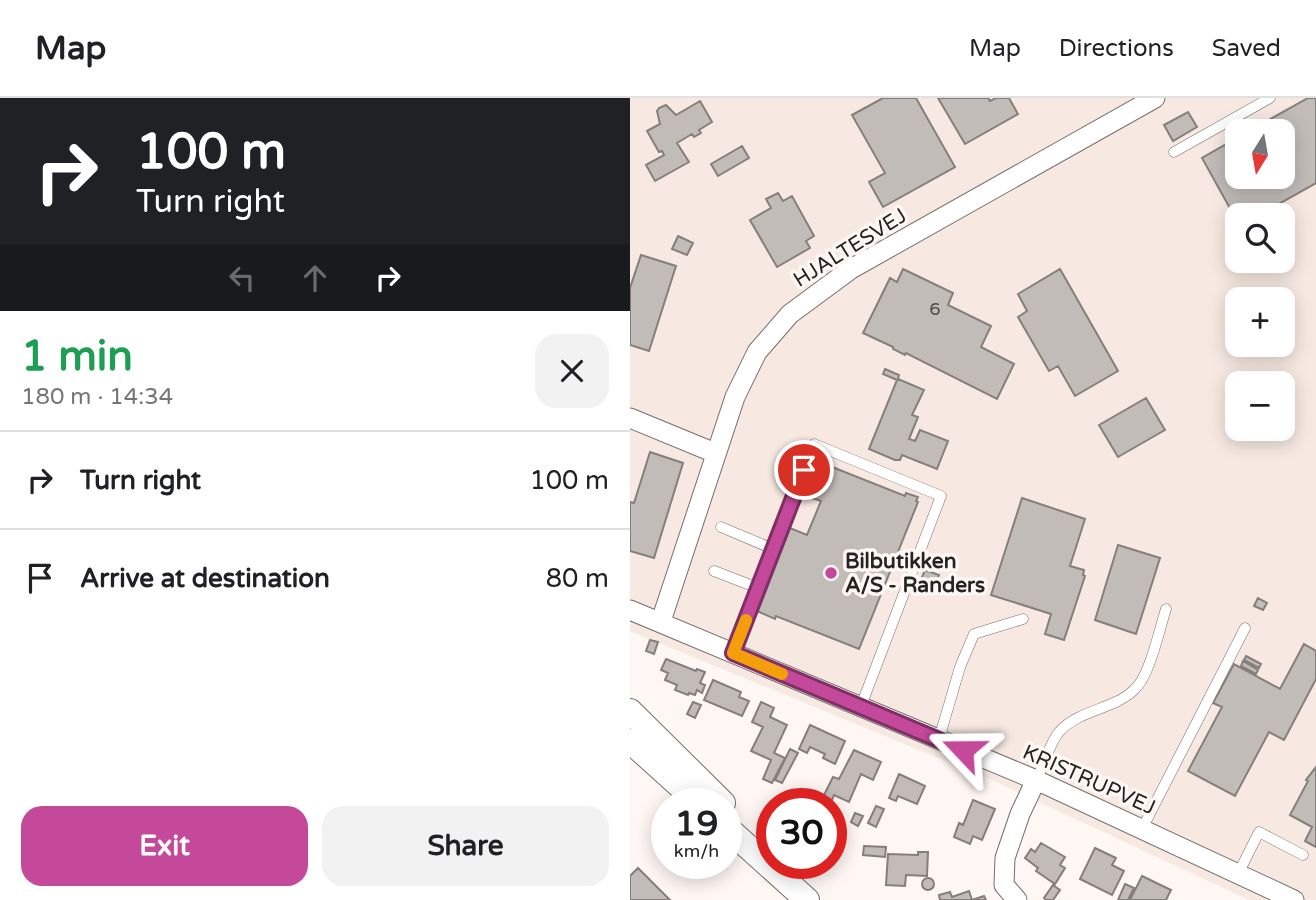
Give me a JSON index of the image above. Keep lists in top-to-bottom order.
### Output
{
  "streets": {
    "street": ["HJALTESVEJ", "KRISTRUPVEJ"]
  },
  "crossings": [
    ["HJALTESVEJ", "KRISTRUPVEJ"]
  ],
  "places": ["Bilbutikken A/S - Randers"],
  "house_numbers": ["6"],
  "north": "bottom",
  "page": {
    "header": "Map",
    "nav": ["Map", "Directions", "Saved"],
    "turn": ["100 m", "Turn right"],
    "map_buttons": ["+", "−"],
    "heading": ["1 min", "180 m · 14:34"],
    "list": [
      {
        "name": "Turn right",
        "value": "100 m"
      },
      {
        "name": "Arrive at destination",
        "value": "80 m"
      }
    ],
    "speed": "19 km/h",
    "limit": "30",
    "buttons": ["Exit", "Share"]
  }
}
